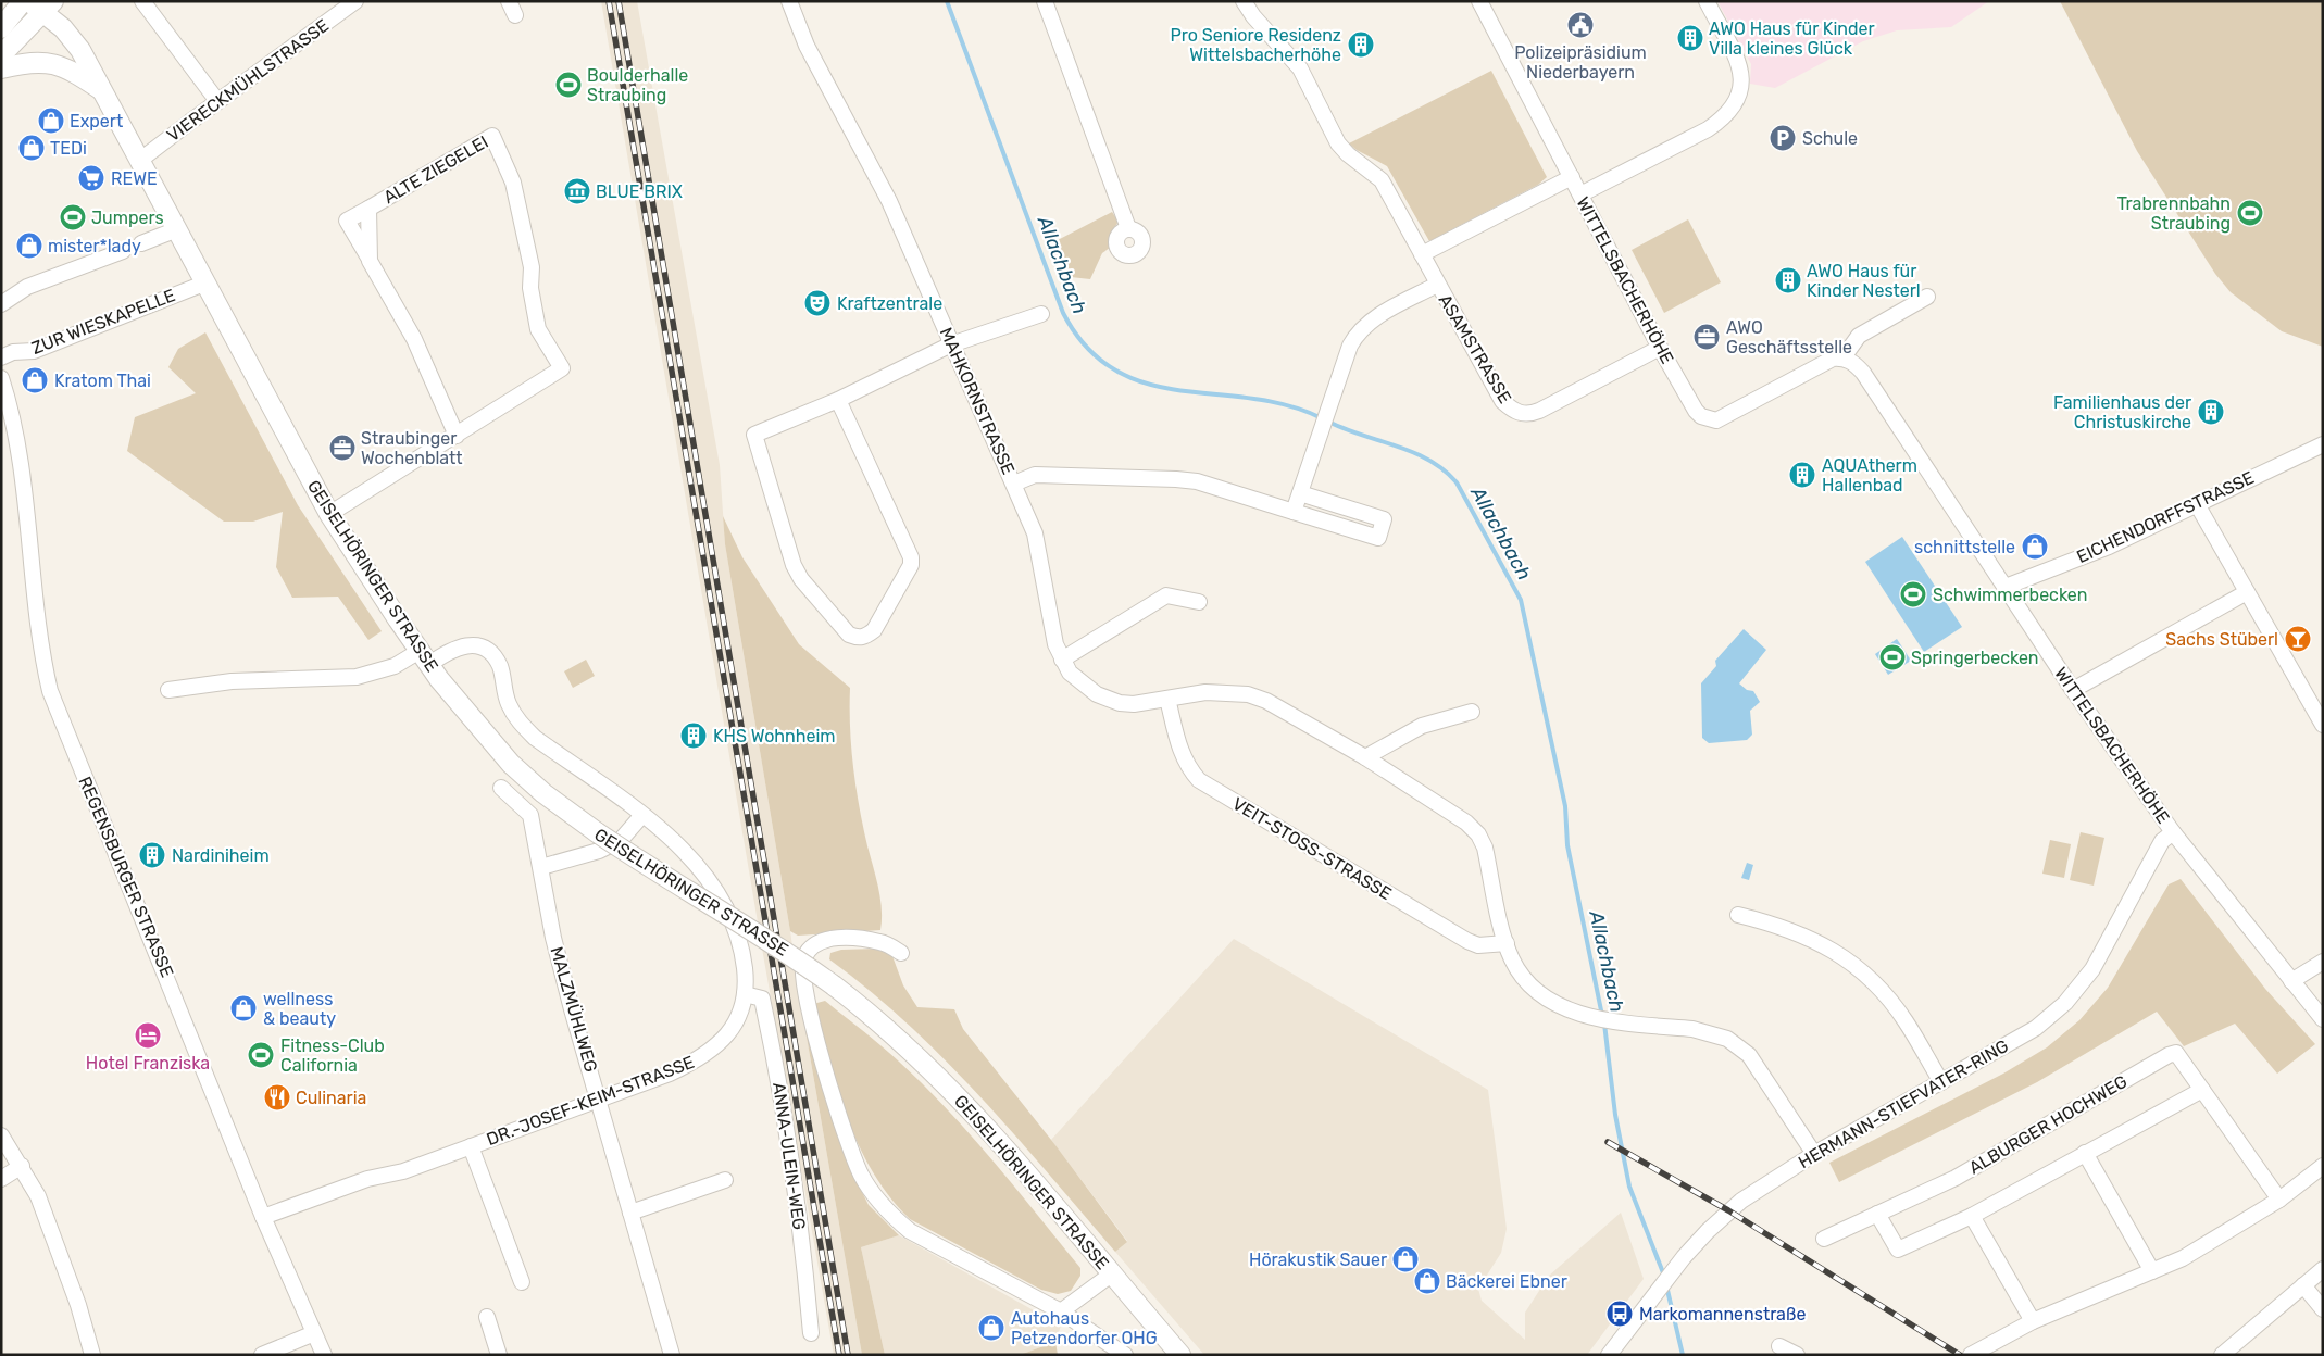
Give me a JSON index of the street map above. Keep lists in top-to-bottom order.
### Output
{
  "streets": {
    "main road": ["GEISELHÖRINGER STRASSE"],
    "street": [
      "VIERECKMÜHLSTRASSE",
      "ALTE ZIEGELEI",
      "WITTELSBACHERHÖHE",
      "ZUR WIESKAPELLE",
      "ASAMSTRASSE",
      "MAHKORNSTRASSE",
      "EICHENDORFFSTRASSE",
      "VEIT-STOSS-STRASSE",
      "REGENSBURGER STRASSE",
      "MALZMÜHLWEG",
      "DR.-JOSEF-KEIM-STRASSE",
      "HERMANN-STIEFVATER-RING",
      "ALBURGER HOCHWEG",
      "ANNA-ULEIN-WEG"
    ]
  },
  "crossings": [
    ["VIERECKMÜHLSTRASSE", "GEISELHÖRINGER STRASSE"],
    ["ALTE ZIEGELEI", "GEISELHÖRINGER STRASSE"],
    ["WITTELSBACHERHÖHE", "ASAMSTRASSE"],
    ["WITTELSBACHERHÖHE", "EICHENDORFFSTRASSE"],
    ["WITTELSBACHERHÖHE", "HERMANN-STIEFVATER-RING"],
    ["ZUR WIESKAPELLE", "GEISELHÖRINGER STRASSE"],
    ["ASAMSTRASSE", "MAHKORNSTRASSE"],
    ["GEISELHÖRINGER STRASSE", "DR.-JOSEF-KEIM-STRASSE"],
    ["REGENSBURGER STRASSE", "DR.-JOSEF-KEIM-STRASSE"],
    ["MALZMÜHLWEG", "DR.-JOSEF-KEIM-STRASSE"],
    ["DR.-JOSEF-KEIM-STRASSE", "ANNA-ULEIN-WEG"]
  ],
  "water": ["Allachbach"],
  "places": {
    "public building": ["Polizeipräsidium Niederbayern"],
    "building": [
      "AWO Haus für Kinder Villa kleines Glück",
      "Pro Seniore Residenz Wittelsbacherhöhe",
      "AWO Haus für Kinder Nesterl",
      "Familienhaus der Christuskirche",
      "AQUAtherm Hallenbad",
      "KHS Wohnheim",
      "Nardiniheim"
    ],
    "sports": [
      "Boulderhalle Straubing",
      "Trabrennbahn Straubing",
      "Jumpers",
      "Schwimmerbecken",
      "Springerbecken",
      "Fitness-Club California"
    ],
    "shop": [
      "Expert",
      "TEDi",
      "mister*lady",
      "Kratom Thai",
      "schnittstelle",
      "wellness & beauty",
      "Hörakustik Sauer",
      "Bäckerei Ebner",
      "Autohaus Petzendorfer OHG"
    ],
    "parking": ["Schule"],
    "supermarket": ["REWE"],
    "museum": ["BLUE BRIX"],
    "theatre": ["Kraftzentrale"],
    "office": ["AWO Geschäftsstelle", "Straubinger Wochenblatt"],
    "bar": ["Sachs Stüberl"],
    "hotel": ["Hotel Franziska"],
    "restaurant": ["Culinaria"],
    "bus stop": ["Markomannenstraße"]
  }
}
